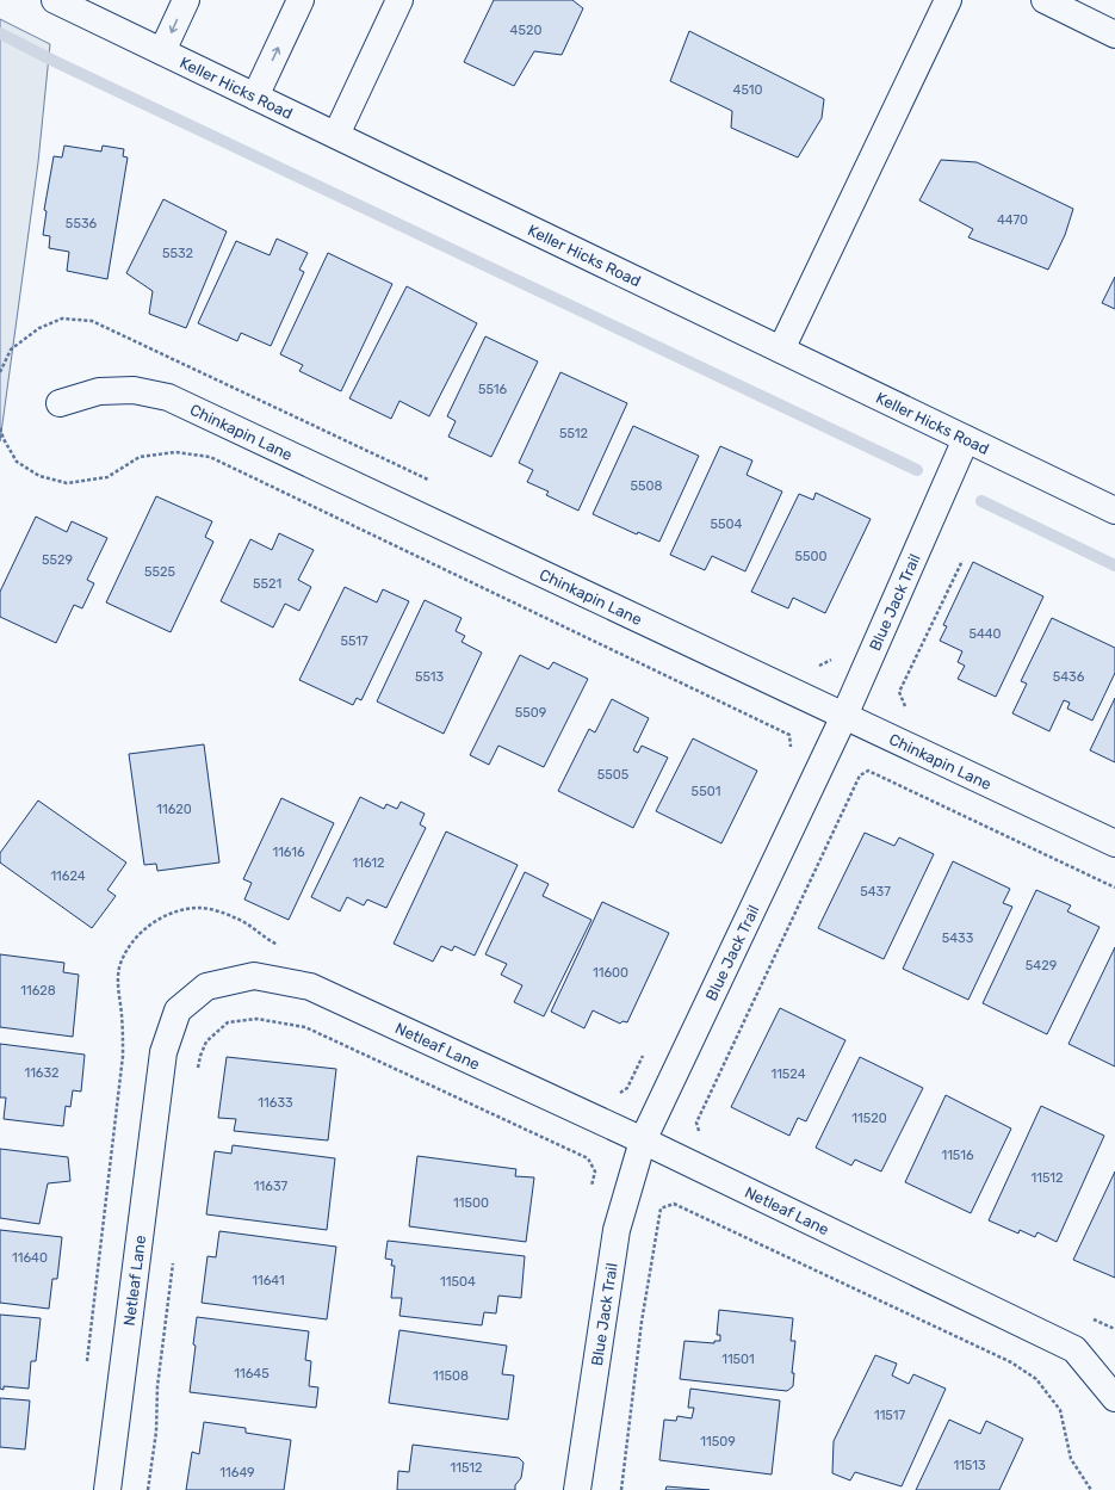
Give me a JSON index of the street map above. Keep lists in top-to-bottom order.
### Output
{
  "streets": {
    "street": [
      "Keller Hicks Road",
      "Chinkapin Lane",
      "Blue Jack Trail",
      "Netleaf Lane"
    ]
  },
  "crossings": [
    ["Keller Hicks Road", "Blue Jack Trail"],
    ["Chinkapin Lane", "Blue Jack Trail"],
    ["Blue Jack Trail", "Netleaf Lane"]
  ],
  "house_numbers": [
    "4520",
    "4510",
    "4470",
    "5536",
    "5532",
    "5516",
    "5512",
    "5508",
    "5504",
    "5500",
    "5529",
    "5525",
    "5521",
    "5440",
    "5517",
    "5513",
    "5436",
    "5509",
    "5505",
    "5501",
    "11620",
    "11616",
    "11612",
    "11624",
    "5437",
    "5433",
    "5429",
    "11600",
    "11628",
    "11632",
    "11524",
    "11633",
    "11520",
    "11516",
    "11512",
    "11637",
    "11500",
    "11640",
    "11641",
    "11504",
    "11501",
    "11645",
    "11508",
    "11517",
    "11509",
    "11513",
    "11512",
    "11649"
  ]
}
